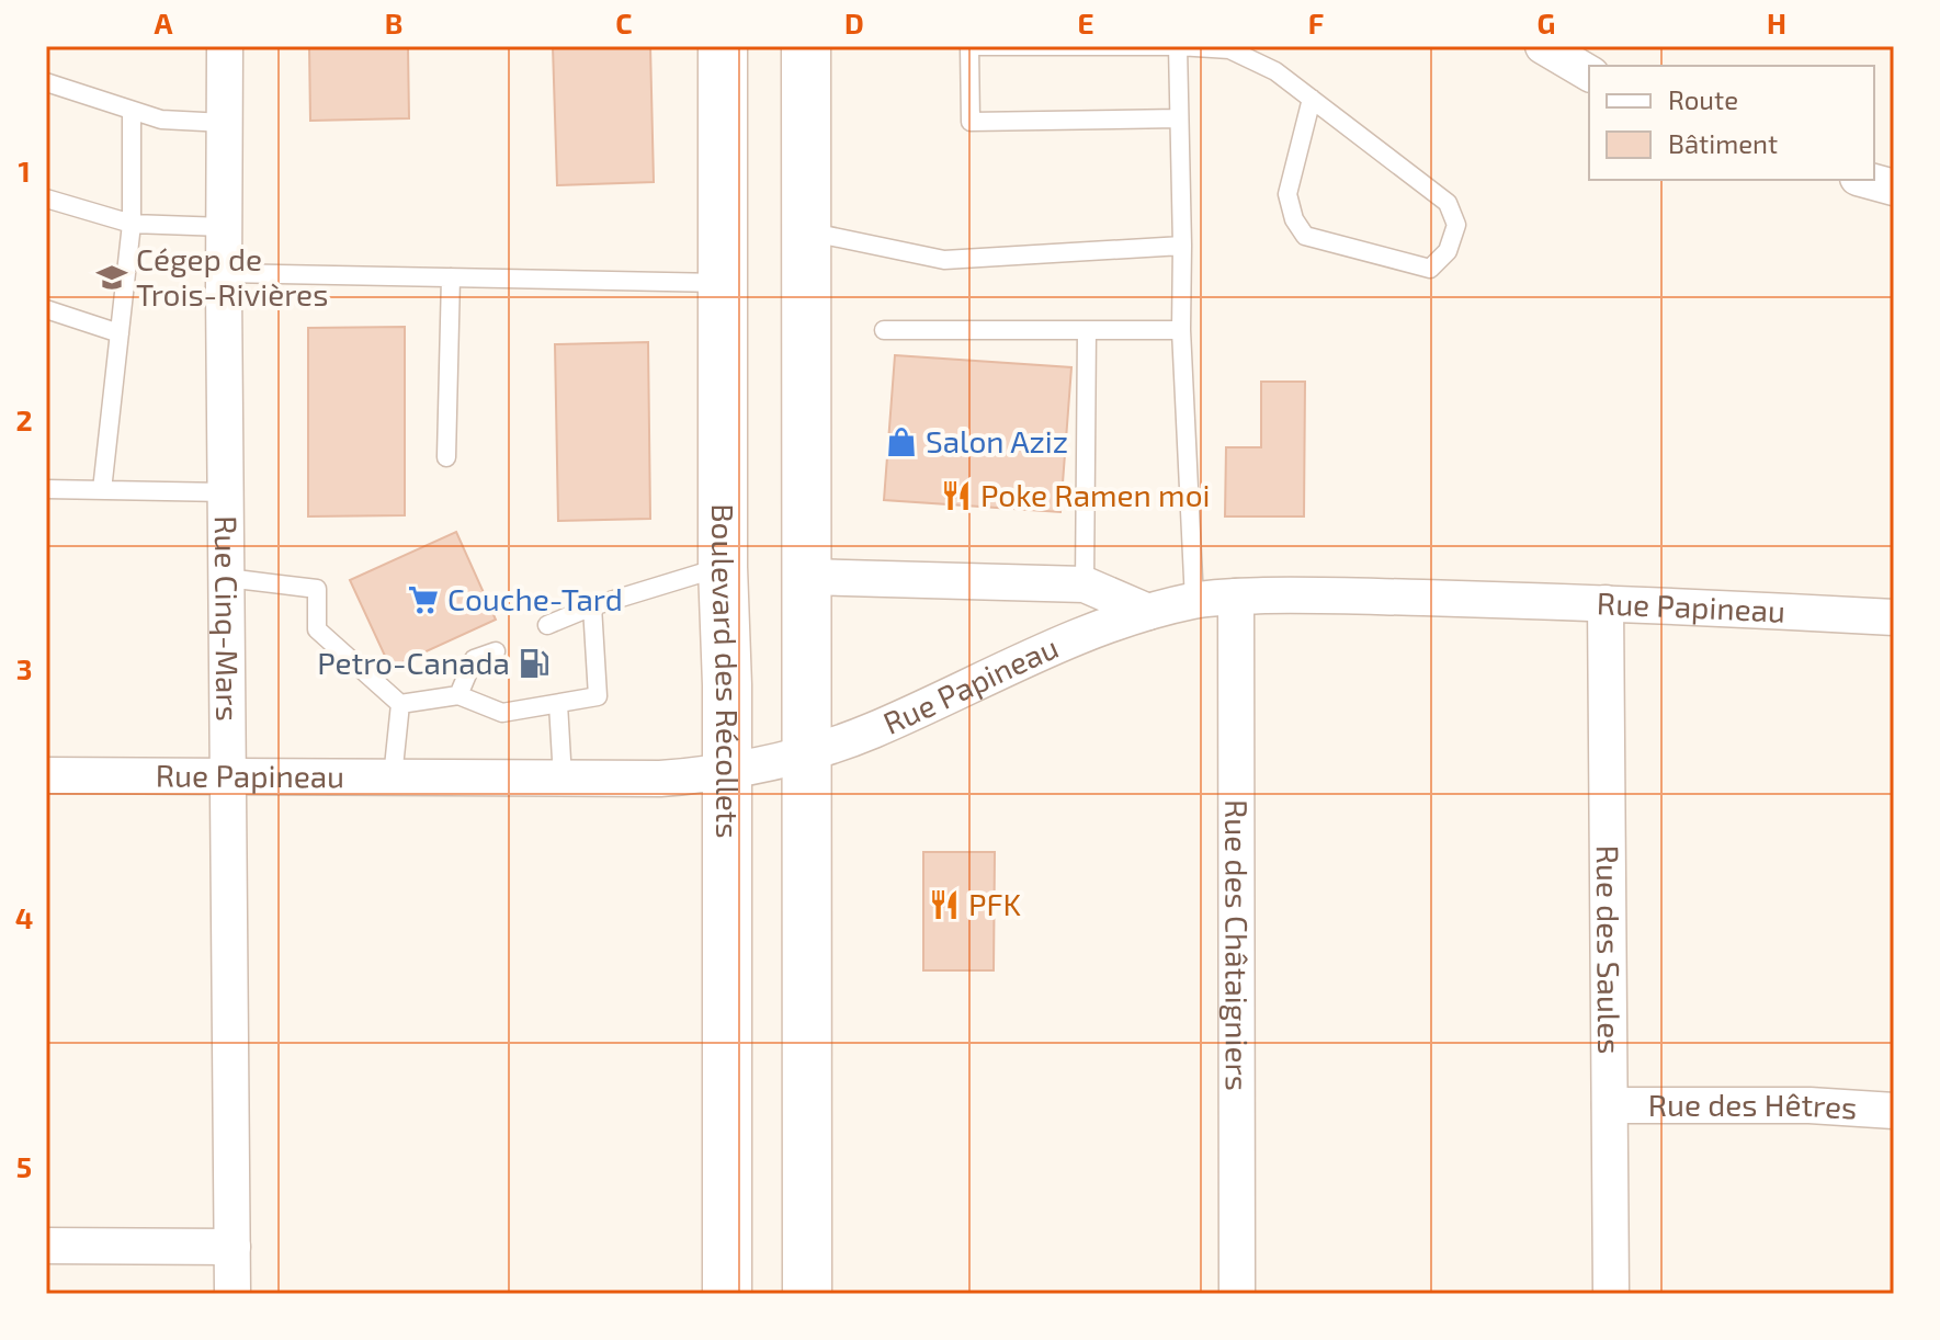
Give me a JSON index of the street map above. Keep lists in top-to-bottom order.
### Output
{
  "streets": {
    "main road": ["Boulevard des Récollets"],
    "street": [
      "Rue Papineau",
      "Rue Cinq-Mars",
      "Rue des Châtaigniers",
      "Rue des Saules",
      "Rue des Hêtres"
    ]
  },
  "crossings": [
    ["Rue Papineau", "Rue Cinq-Mars"],
    ["Rue Papineau", "Boulevard des Récollets"],
    ["Rue Papineau", "Rue des Châtaigniers"],
    ["Rue Papineau", "Rue des Saules"],
    ["Rue des Saules", "Rue des Hêtres"]
  ],
  "places": {
    "school or university": ["Cégep de Trois-Rivières"],
    "shop": ["Salon Aziz"],
    "restaurant": ["Poke Ramen moi", "PFK"],
    "supermarket": ["Couche-Tard"],
    "fuel station": ["Petro-Canada"]
  },
  "legend": ["Route", "Bâtiment"],
  "grid": {
    "columns": [
      "A",
      "B",
      "C",
      "D",
      "E",
      "F",
      "G",
      "H"
    ],
    "rows": [
      "1",
      "2",
      "3",
      "4",
      "5"
    ]
  }
}
